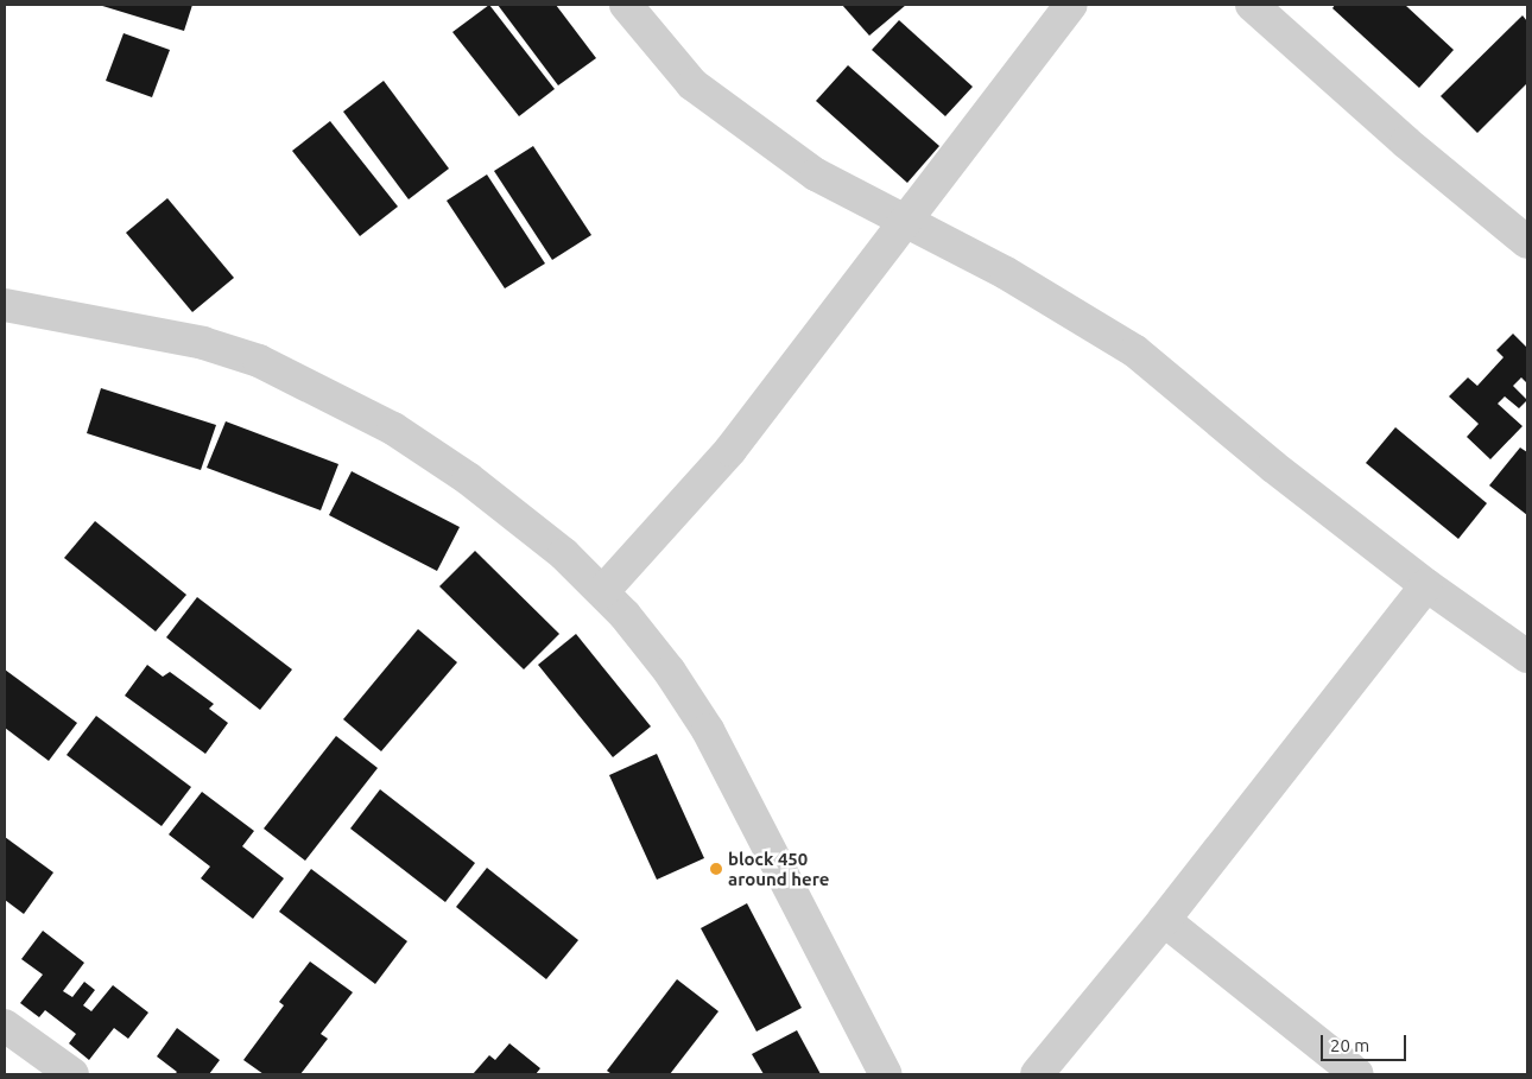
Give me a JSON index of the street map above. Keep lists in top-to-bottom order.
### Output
{
  "places": ["block 450 around here"],
  "scale_bar": "20 m"
}
